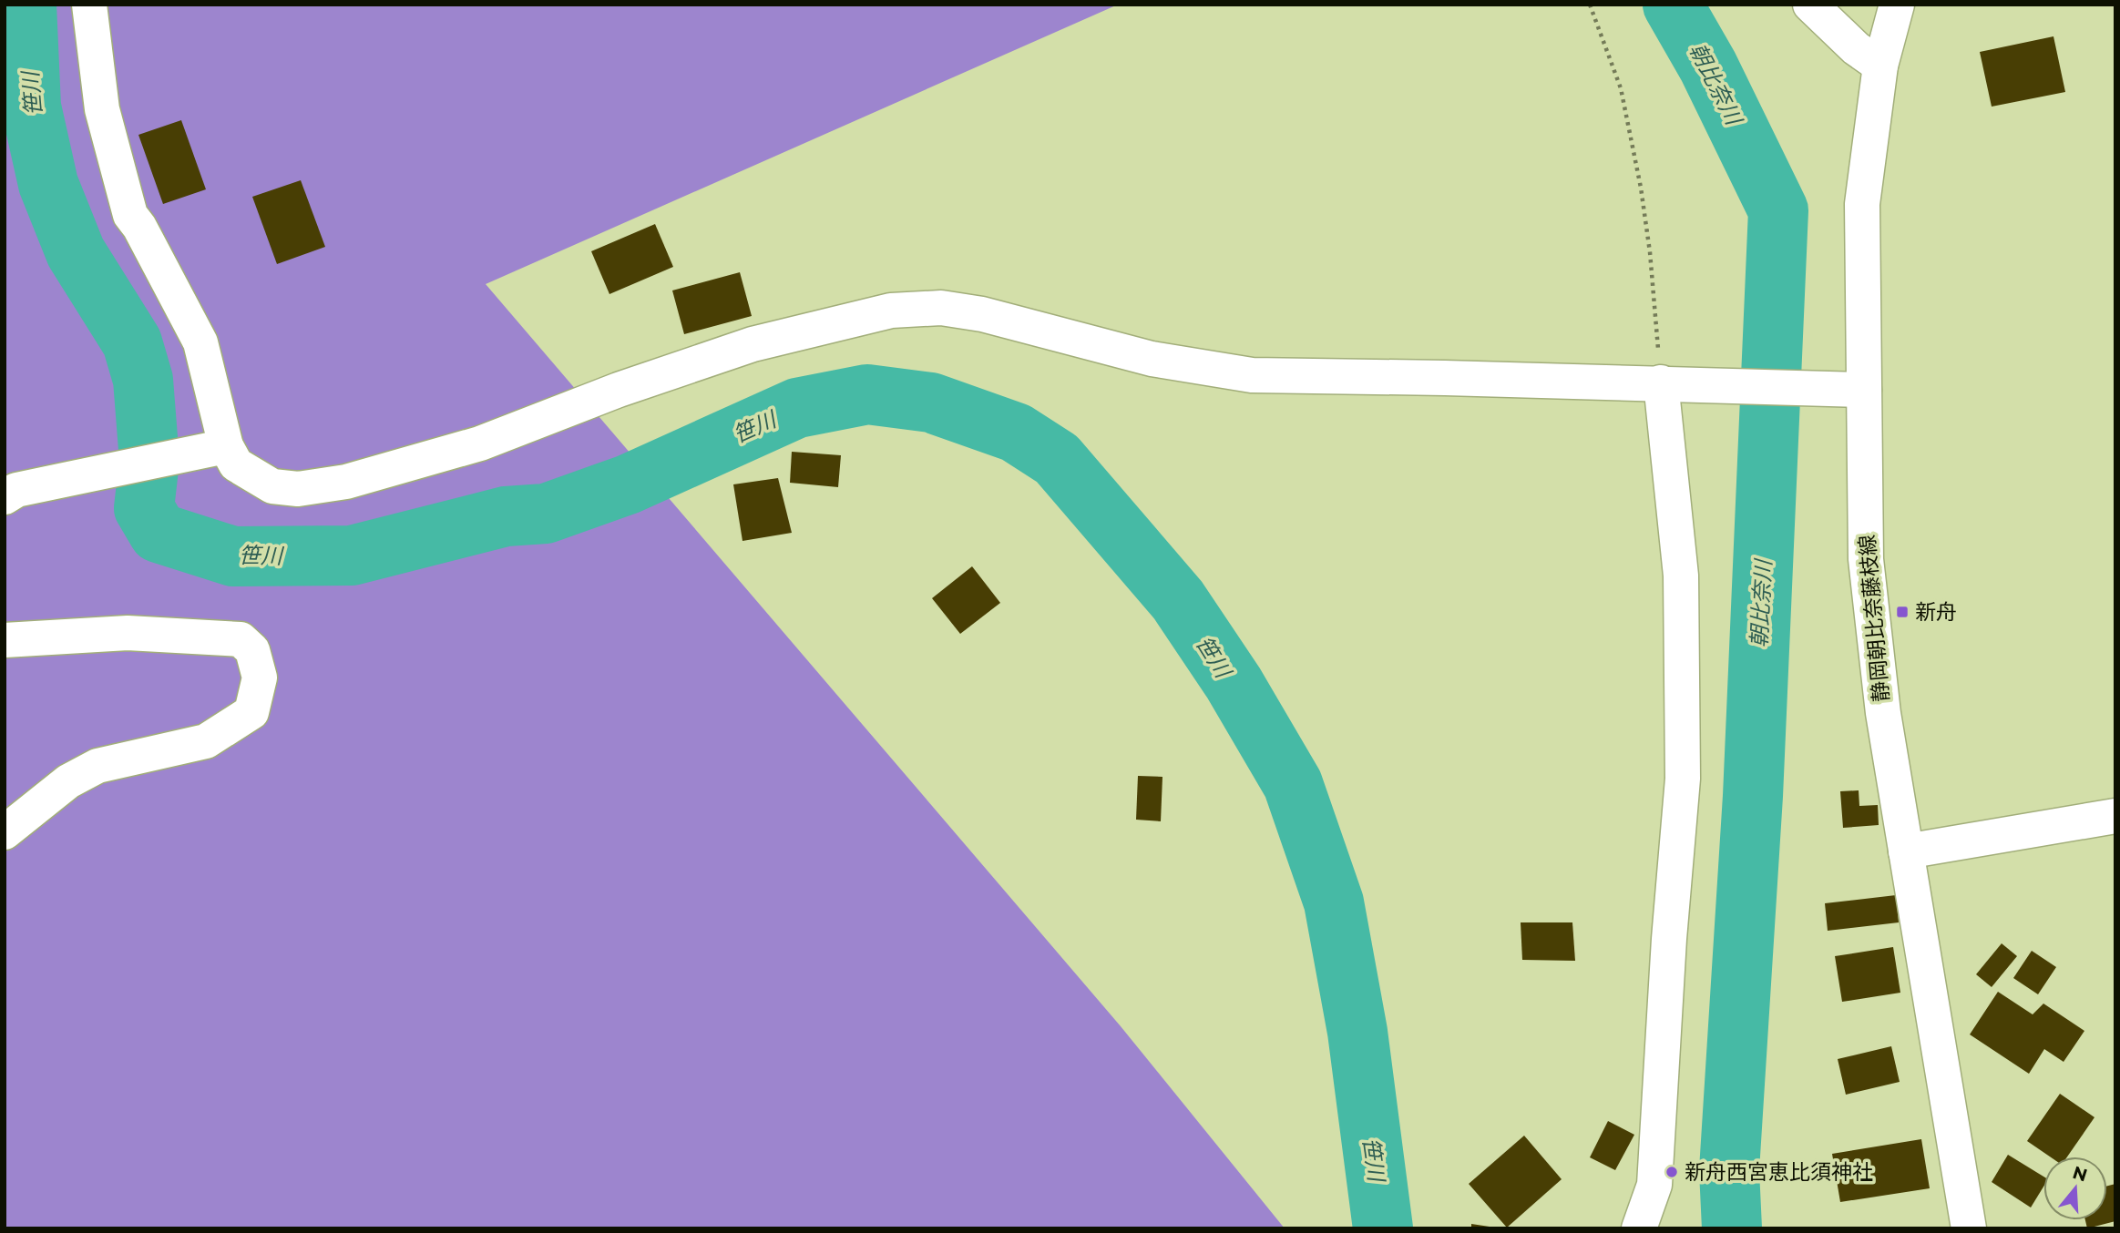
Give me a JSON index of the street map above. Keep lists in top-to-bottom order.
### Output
{
  "streets": {
    "street": ["静岡朝比奈藤枝線"]
  },
  "water": ["朝比奈川", "笹川"],
  "places": {
    "transit": ["新舟"],
    "other": ["新舟西宮恵比須神社"]
  },
  "north": "top"
}
